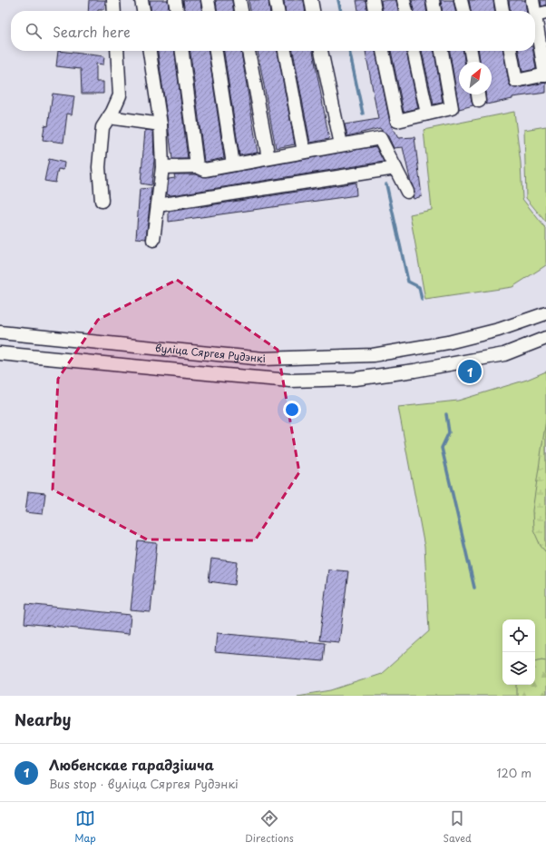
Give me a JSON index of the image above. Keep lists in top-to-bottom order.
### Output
{
  "streets": {
    "street": ["вуліца Сяргея Рудэнкі"]
  },
  "north": "top right",
  "page": {
    "search": "Search here",
    "pins": "1",
    "heading": "Nearby",
    "list": [
      {
        "mark": "1",
        "name": "Любенскае гарадзішча",
        "note": "Bus stop · вуліца Сяргея Рудэнкі",
        "value": "120 m"
      }
    ],
    "nav": ["Map", "Directions", "Saved"]
  }
}
